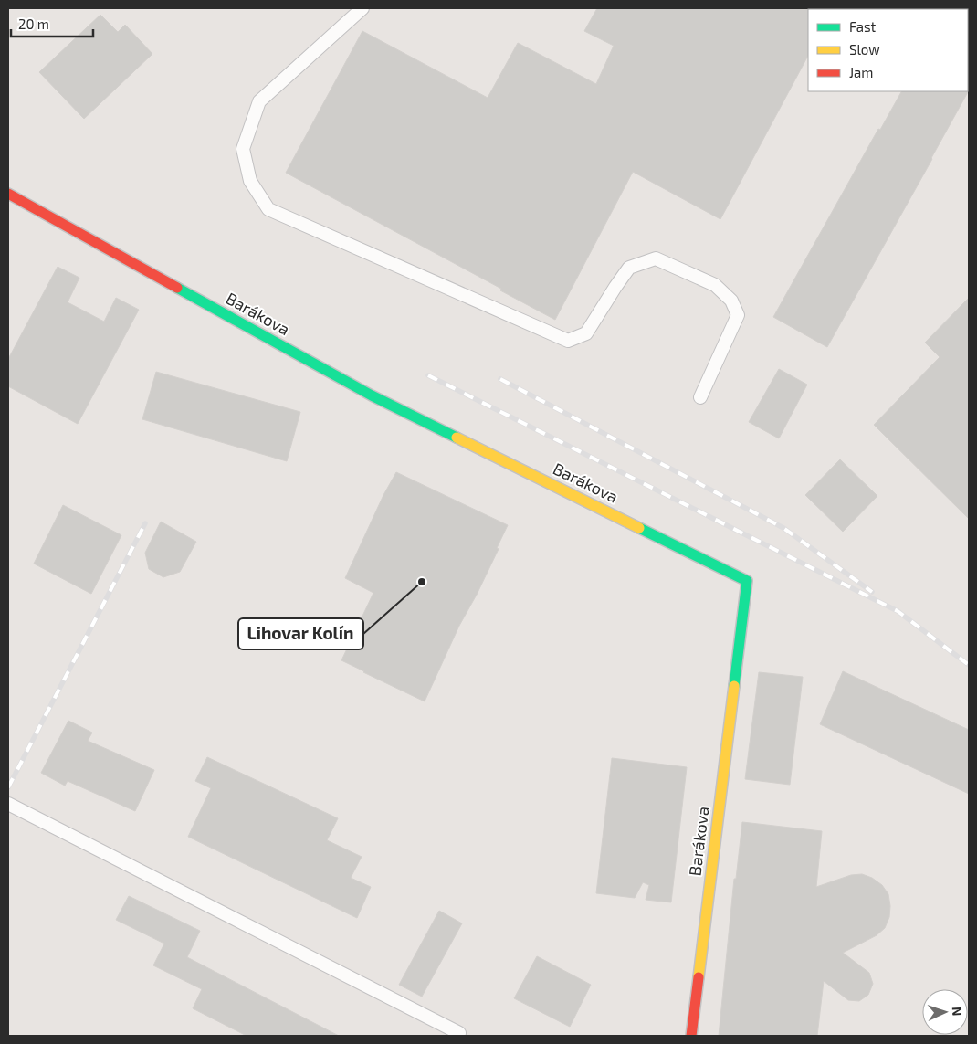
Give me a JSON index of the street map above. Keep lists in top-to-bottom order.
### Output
{
  "streets": {
    "street": ["Barákova"]
  },
  "places": ["Lihovar Kolín"],
  "legend": ["Fast", "Slow", "Jam"],
  "scale_bar": "20 m",
  "north": "right"
}
